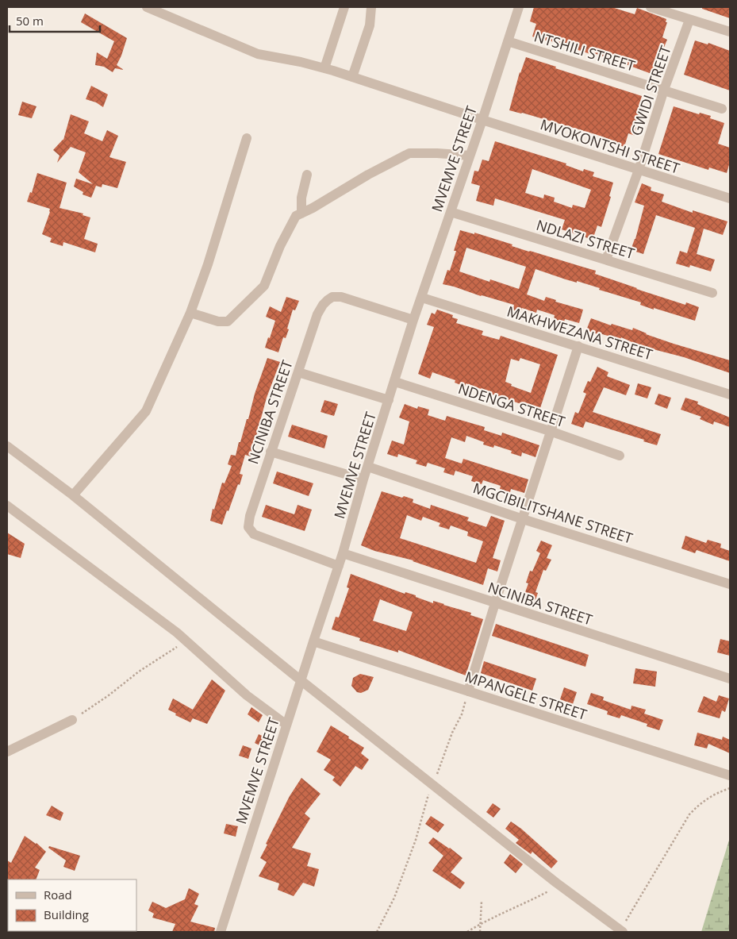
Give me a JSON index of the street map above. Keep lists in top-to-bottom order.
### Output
{
  "streets": {
    "street": [
      "NTSHILI STREET",
      "GWIDI STREET",
      "MVOKONTSHI STREET",
      "MVEMVE STREET",
      "NDLAZI STREET",
      "MAKHWEZANA STREET",
      "NDENGA STREET",
      "NCINIBA STREET",
      "MGCIBILITSHANE STREET",
      "MPANGELE STREET"
    ]
  },
  "crossings": [
    ["NTSHILI STREET", "GWIDI STREET"],
    ["NTSHILI STREET", "MVEMVE STREET"],
    ["GWIDI STREET", "MVOKONTSHI STREET"],
    ["GWIDI STREET", "NDLAZI STREET"],
    ["MVOKONTSHI STREET", "MVEMVE STREET"],
    ["MVEMVE STREET", "NDLAZI STREET"],
    ["MVEMVE STREET", "MAKHWEZANA STREET"],
    ["MVEMVE STREET", "NDENGA STREET"],
    ["MVEMVE STREET", "NCINIBA STREET"],
    ["MVEMVE STREET", "MGCIBILITSHANE STREET"],
    ["MVEMVE STREET", "MPANGELE STREET"]
  ],
  "legend": ["Road", "Building"],
  "scale_bar": "50 m"
}
